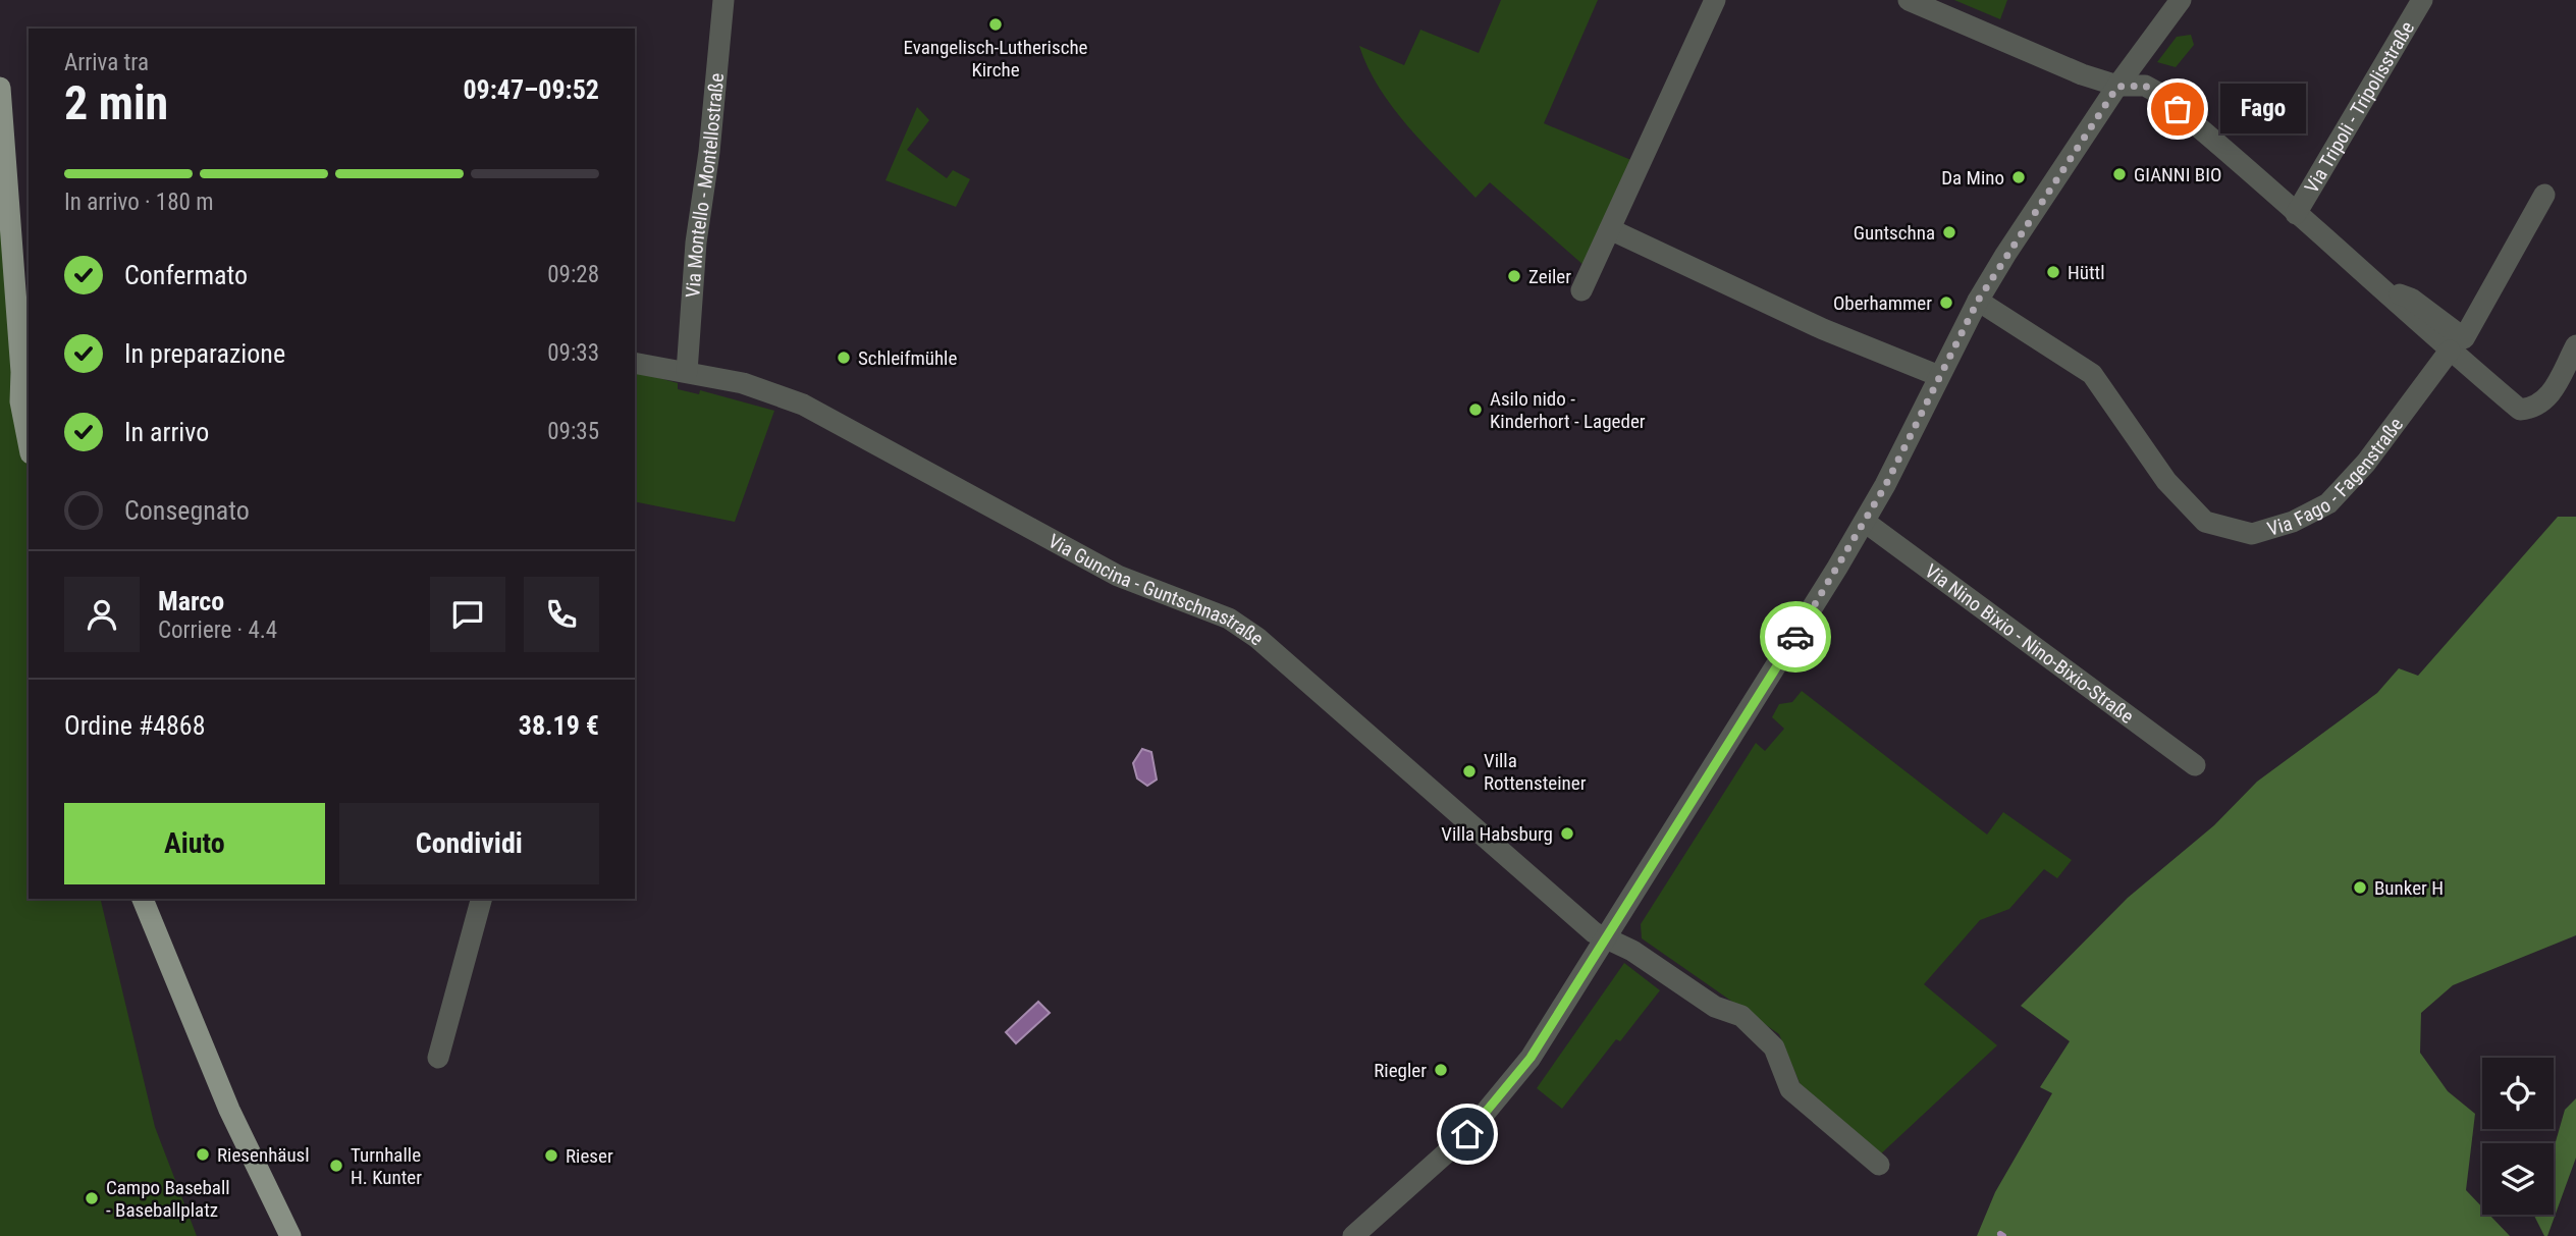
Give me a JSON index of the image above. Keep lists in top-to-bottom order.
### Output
{
  "streets": {
    "street": [
      "Via Tripoli - Tripolisstraße",
      "Via Montello - Montellostraße",
      "Via Fago - Fagenstraße",
      "Via Guncina - Guntschnastraße",
      "Via Nino Bixio - Nino-Bixio-Straße"
    ]
  },
  "crossings": [
    ["Via Montello - Montellostraße", "Via Guncina - Guntschnastraße"]
  ],
  "places": [
    "Evangelisch-Lutherische Kirche",
    "Fago",
    "GIANNI BIO",
    "Da Mino",
    "Guntschna",
    "Hüttl",
    "Zeiler",
    "Oberhammer",
    "Schleifmühle",
    "Asilo nido - Kinderhort - Lageder",
    "Villa Rottensteiner",
    "Villa Habsburg",
    "Bunker H",
    "Riegler",
    "Riesenhäusl",
    "Rieser",
    "Turnhalle H. Kunter",
    "Campo Baseball - Baseballplatz"
  ],
  "page": {
    "heading": ["2 min", "Arriva tra", "09:47–09:52"],
    "panel": [
      "Marco",
      "Corriere · 4.4",
      "Ordine #4868",
      "38.19 €"
    ],
    "bubble": "Fago",
    "bar": "In arrivo · 180 m",
    "list": [
      ["Confermato", "09:28"],
      ["In preparazione", "09:33"],
      ["In arrivo", "09:35"],
      "Consegnato"
    ],
    "buttons": ["Aiuto", "Condividi"]
  }
}
